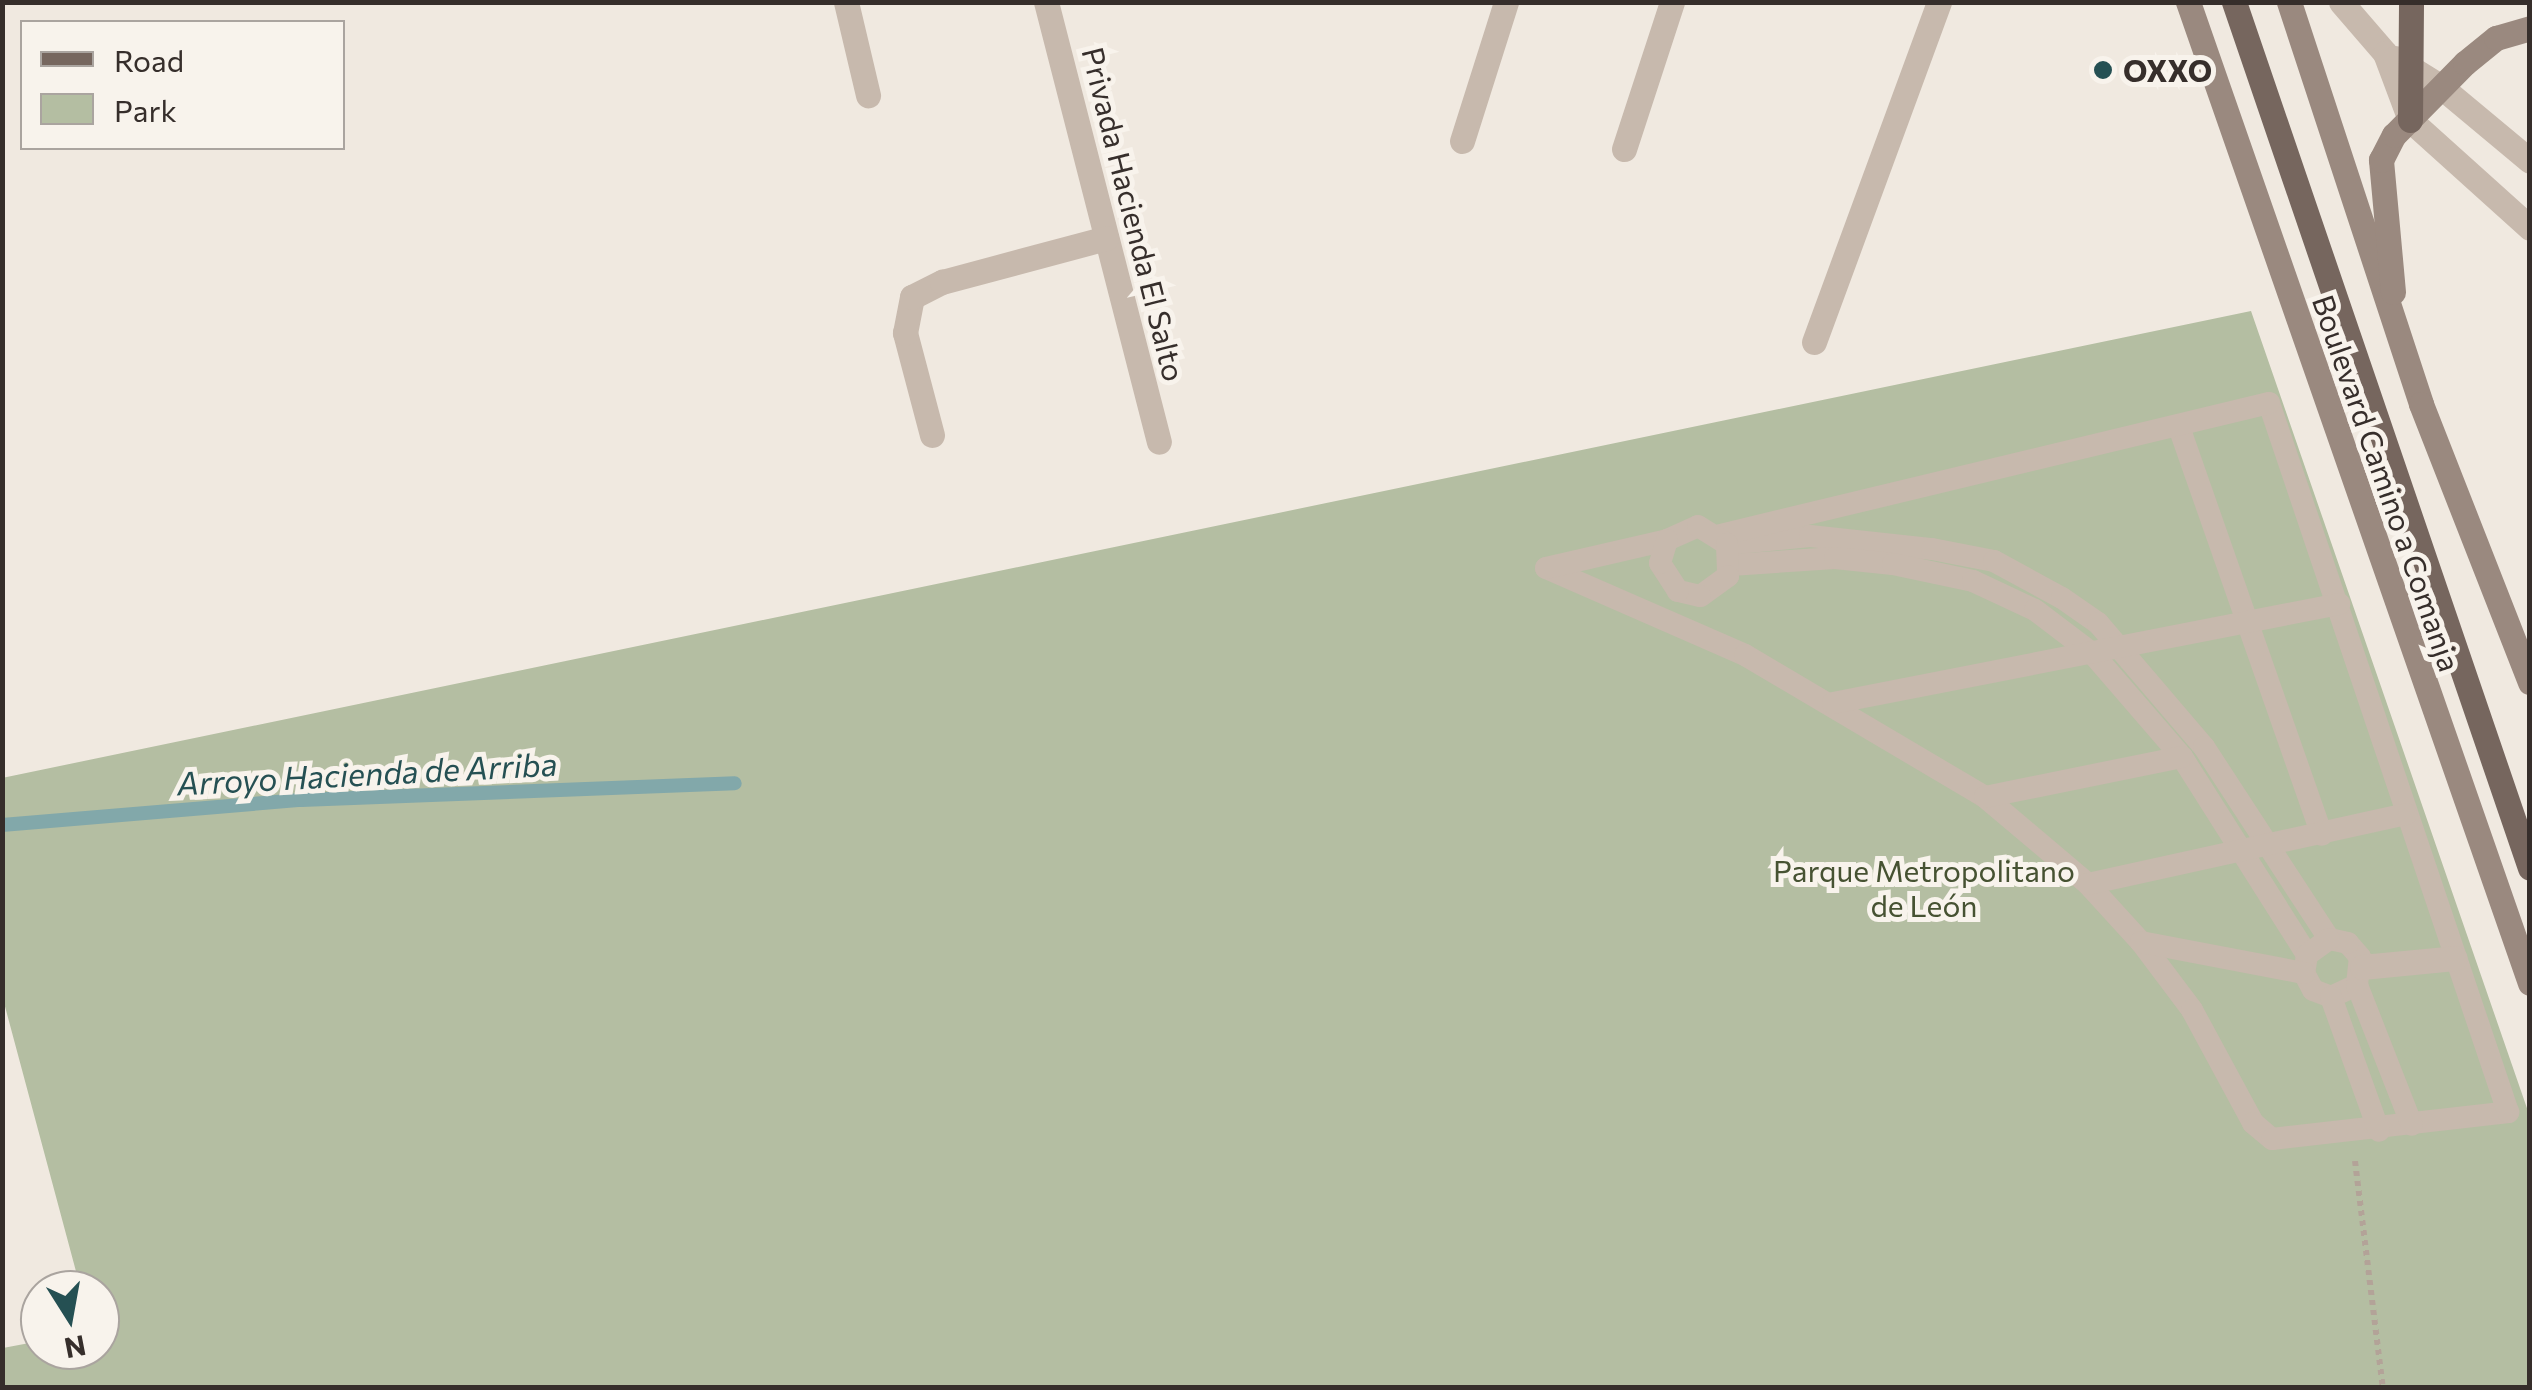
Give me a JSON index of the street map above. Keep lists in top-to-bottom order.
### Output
{
  "streets": {
    "street": ["Privada Hacienda El Salto", "Boulevard Camino a Comanja"]
  },
  "water": ["Arroyo Hacienda de Arriba"],
  "parks": ["Parque Metropolitano de León"],
  "places": ["OXXO"],
  "legend": ["Road", "Park"],
  "north": "bottom"
}
